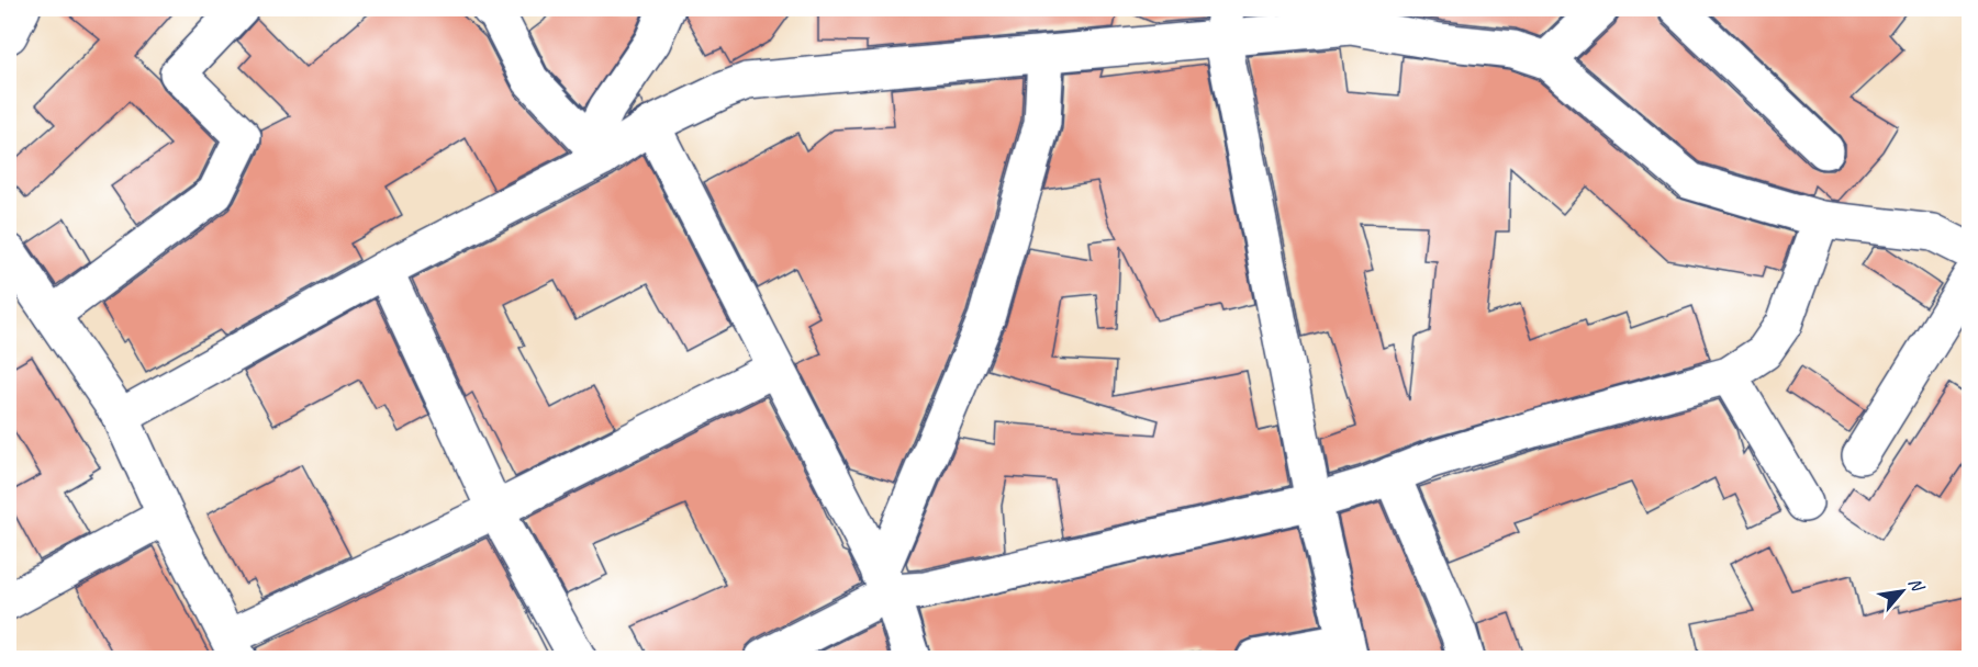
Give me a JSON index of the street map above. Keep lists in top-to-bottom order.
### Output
{
  "north": "top right"
}
